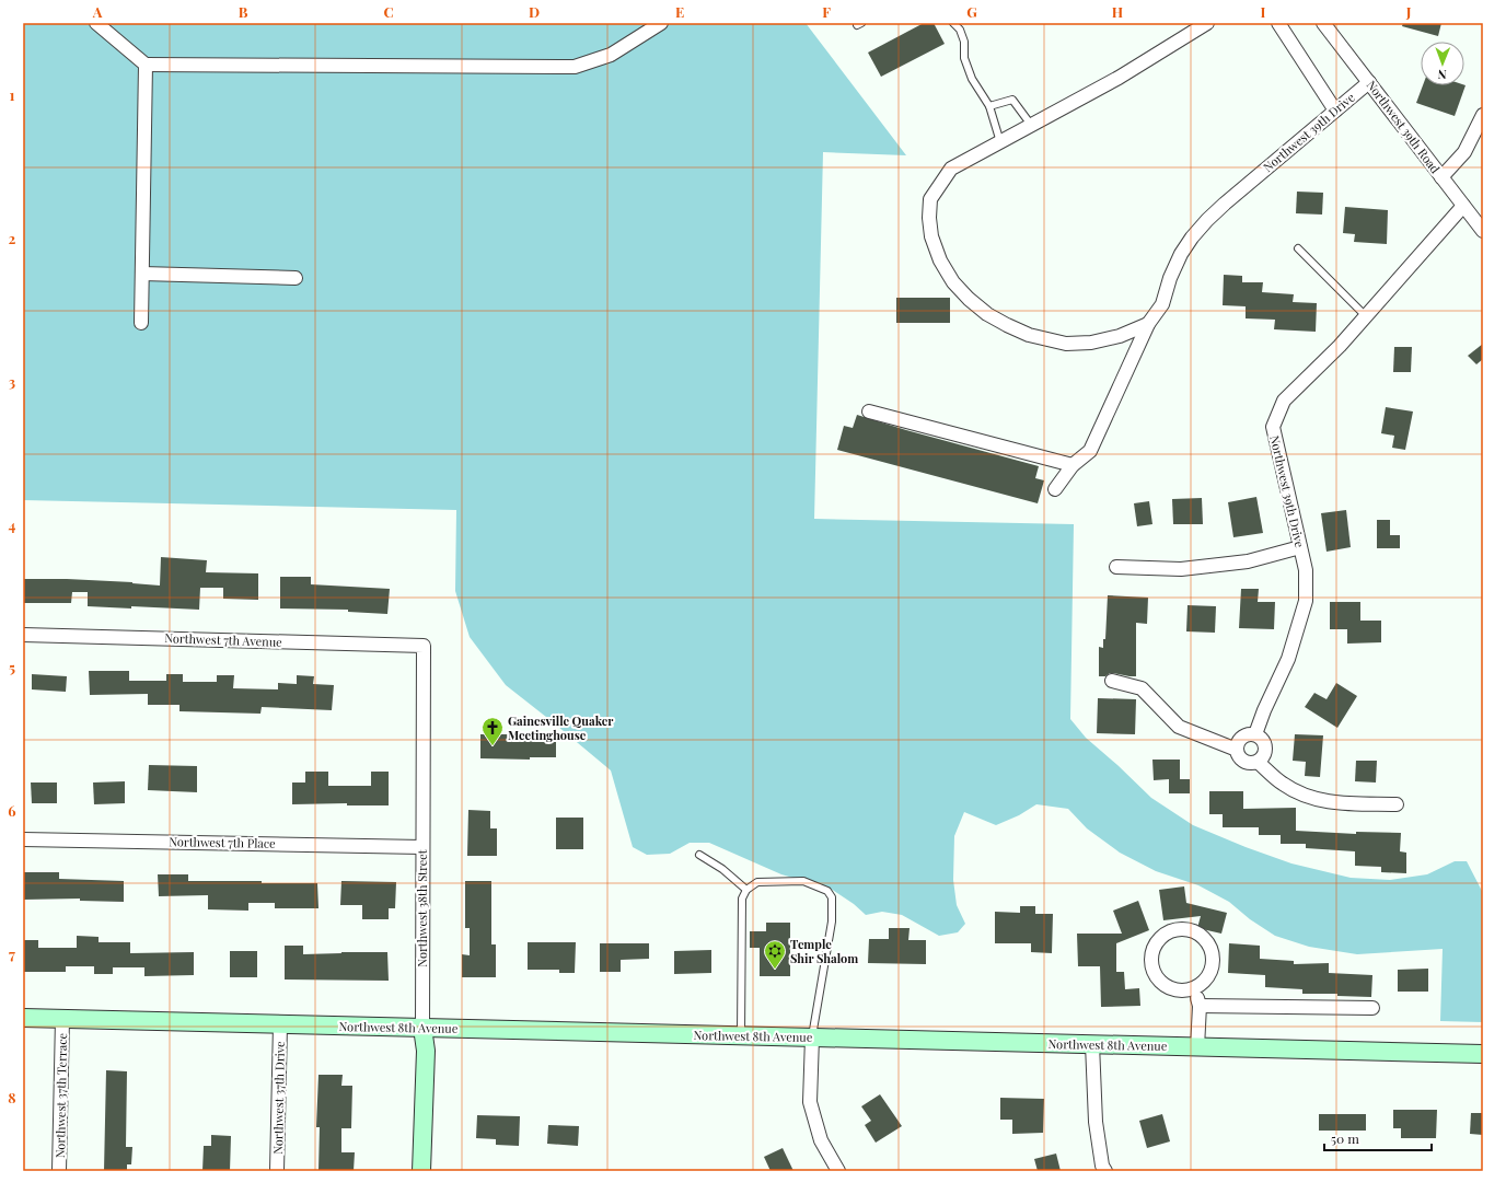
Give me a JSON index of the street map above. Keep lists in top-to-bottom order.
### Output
{
  "streets": {
    "street": [
      "Northwest 39th Road",
      "Northwest 39th Drive",
      "Northwest 7th Avenue",
      "Northwest 7th Place",
      "Northwest 38th Street",
      "Northwest 8th Avenue",
      "Northwest 37th Terrace",
      "Northwest 37th Drive"
    ]
  },
  "crossings": [
    ["Northwest 39th Road", "Northwest 39th Drive"],
    ["Northwest 7th Avenue", "Northwest 38th Street"],
    ["Northwest 7th Place", "Northwest 38th Street"],
    ["Northwest 38th Street", "Northwest 8th Avenue"],
    ["Northwest 8th Avenue", "Northwest 37th Terrace"],
    ["Northwest 8th Avenue", "Northwest 37th Drive"]
  ],
  "places": {
    "church": ["Gainesville Quaker Meetinghouse"],
    "synagogue": ["Temple Shir Shalom"]
  },
  "scale_bar": "50 m",
  "north": "bottom",
  "grid": {
    "columns": [
      "A",
      "B",
      "C",
      "D",
      "E",
      "F",
      "G",
      "H",
      "I",
      "J"
    ],
    "rows": [
      "1",
      "2",
      "3",
      "4",
      "5",
      "6",
      "7",
      "8"
    ]
  }
}
